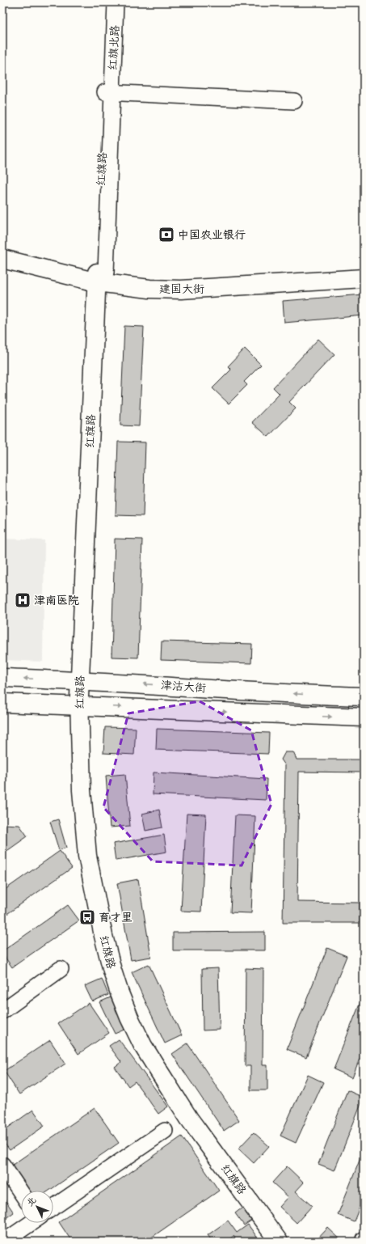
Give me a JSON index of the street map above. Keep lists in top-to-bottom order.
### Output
{
  "streets": {
    "main road": ["红旗路", "建国大街", "津沽大街"],
    "street": ["红旗北路"]
  },
  "crossings": [
    ["红旗北路", "红旗路"],
    ["红旗路", "建国大街"],
    ["红旗路", "津沽大街"]
  ],
  "places": {
    "bank": ["中国农业银行"],
    "hospital": ["津南医院"],
    "bus stop": ["育才里"]
  },
  "north": "top left"
}
